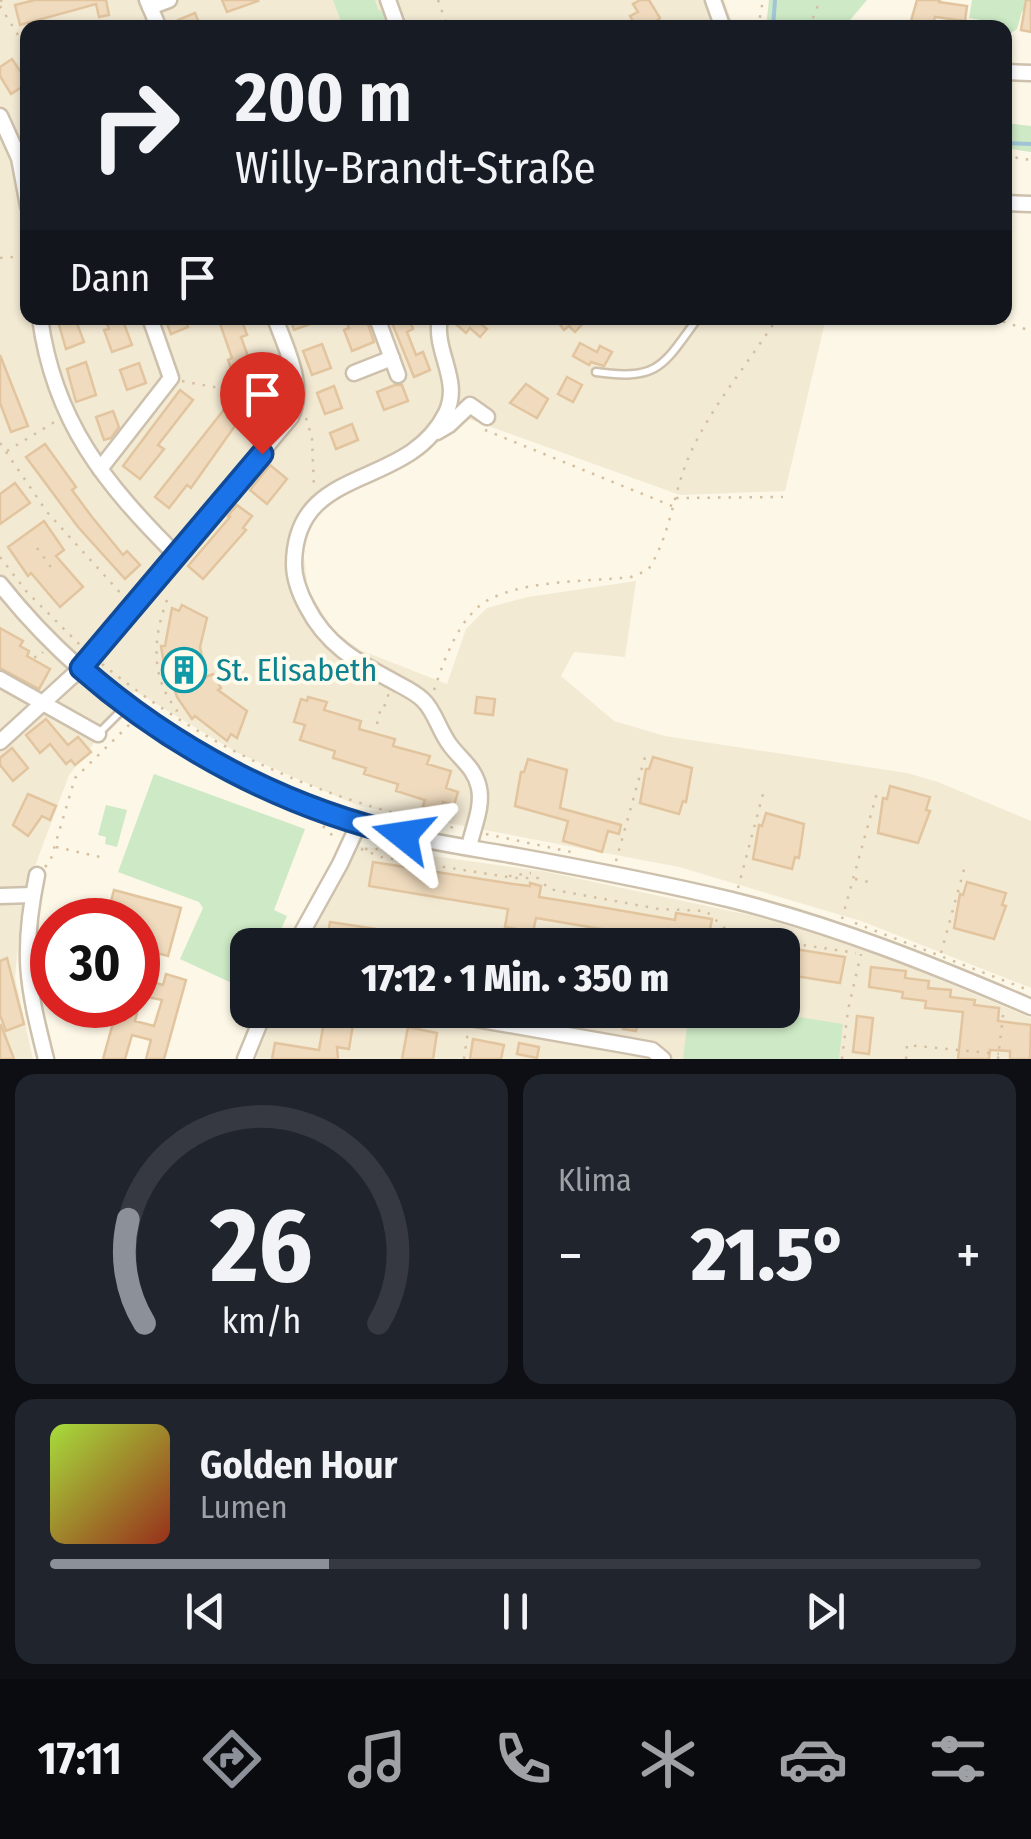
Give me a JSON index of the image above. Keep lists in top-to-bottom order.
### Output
{
  "places": {
    "building": ["St. Elisabeth"]
  },
  "page": {
    "turn": ["200 m", "Willy-Brandt-Straße"],
    "then": "Dann",
    "limit": "30",
    "trip": "17:12 · 1 Min. · 350 m",
    "tile": "Klima",
    "heat": ["−", "21.5°", "+"],
    "song": ["Golden Hour", "Lumen"],
    "tabs": "17:11",
    "gauge": ["26", "km/h"]
  }
}
